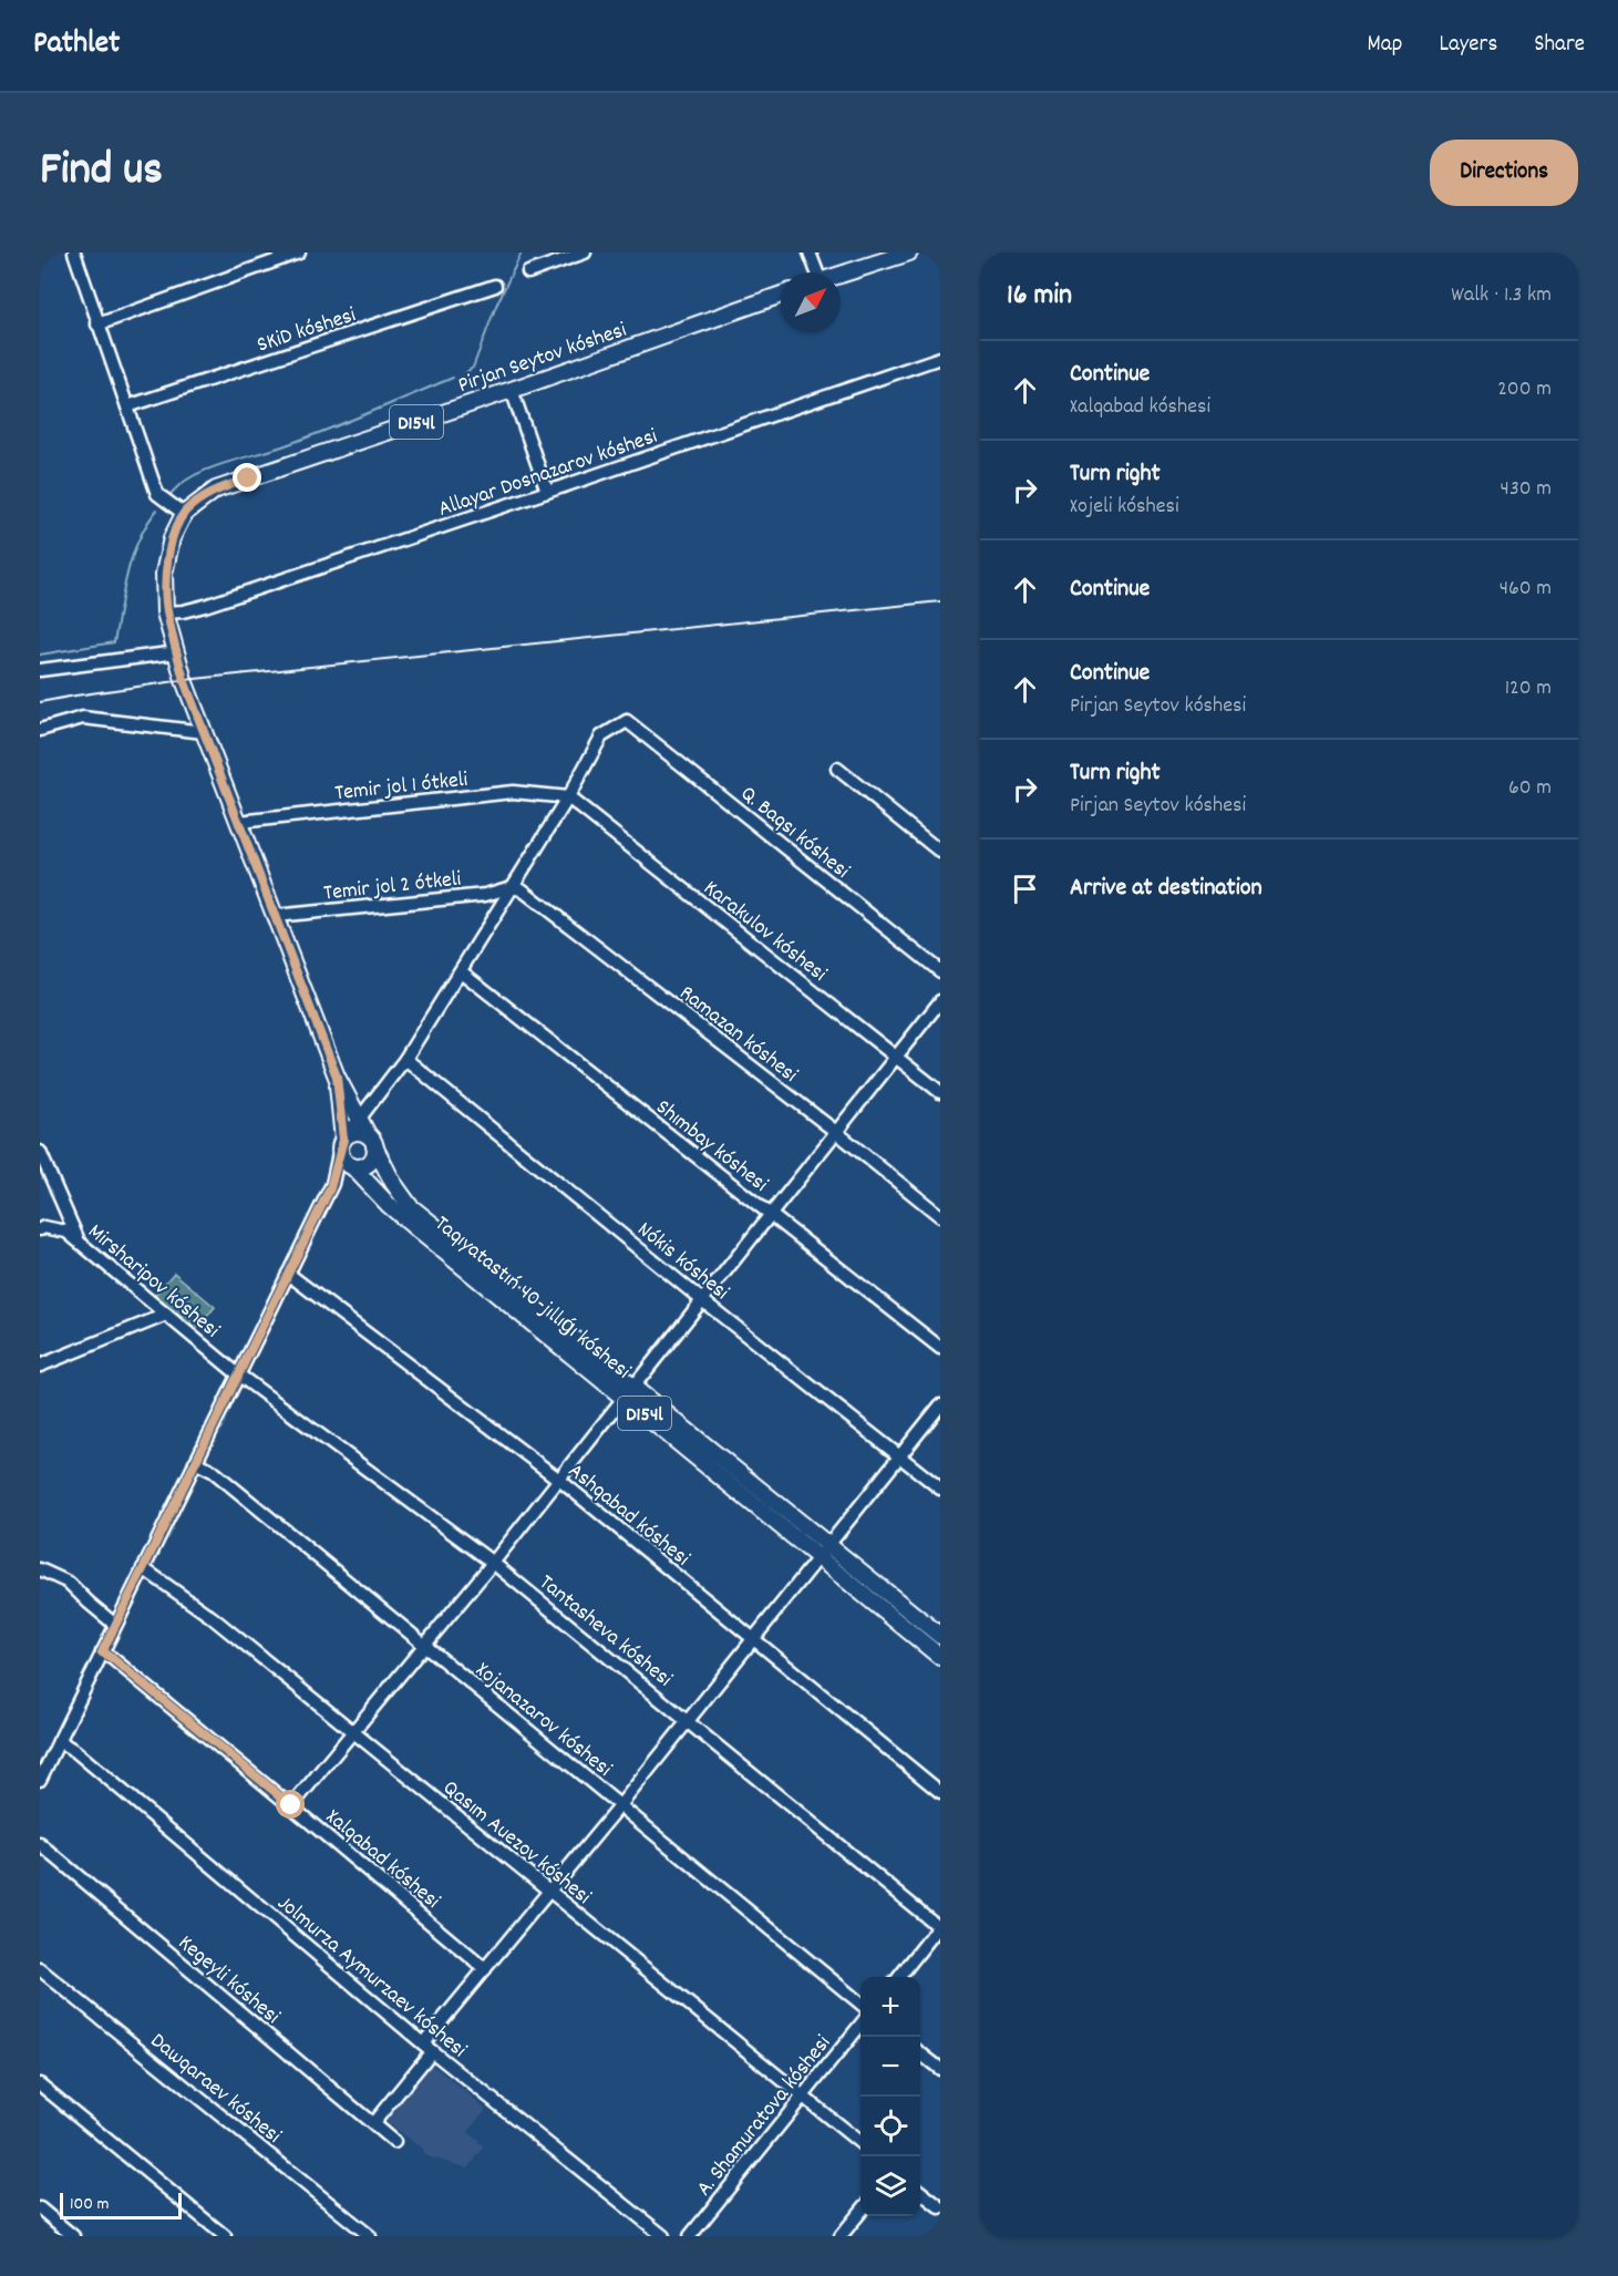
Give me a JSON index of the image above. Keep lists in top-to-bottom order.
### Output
{
  "streets": {
    "main road": ["Pirjan Seytov kóshesi", "D154l", "Taqıyatastıń 40-jıllıǵı kóshesi"],
    "street": [
      "SKiD kóshesi",
      "Allayar Dosnazarov kóshesi",
      "Temir jol 1 ótkeli",
      "Q. Baqsı kóshesi",
      "Temir jol 2 ótkeli",
      "Karakulov kóshesi",
      "Ramazan kóshesi",
      "Shımbay kóshesi",
      "Nókis kóshesi",
      "Mirsharipov kóshesi",
      "Ashqabad kóshesi",
      "Tantasheva kóshesi",
      "Xojanazarov kóshesi",
      "Qasım Auezov kóshesi",
      "Xalqabad kóshesi",
      "Jolmurza Aymurzaev kóshesi",
      "Kegeyli kóshesi",
      "Dawqaraev kóshesi",
      "A. Shamuratova kóshesi"
    ]
  },
  "crossings": [
    ["Pirjan Seytov kóshesi", "D154l"],
    ["Pirjan Seytov kóshesi", "Allayar Dosnazarov kóshesi"],
    ["D154l", "Temir jol 1 ótkeli"],
    ["D154l", "Temir jol 2 ótkeli"],
    ["D154l", "Taqıyatastıń 40-jıllıǵı kóshesi"],
    ["Temir jol 1 ótkeli", "Q. Baqsı kóshesi"],
    ["Temir jol 1 ótkeli", "Karakulov kóshesi"],
    ["Q. Baqsı kóshesi", "Karakulov kóshesi"],
    ["Temir jol 2 ótkeli", "Ramazan kóshesi"],
    ["Mirsharipov kóshesi", "Tantasheva kóshesi"],
    ["Qasım Auezov kóshesi", "A. Shamuratova kóshesi"]
  ],
  "scale_bar": "100 m",
  "north": "top right",
  "page": {
    "header": "Pathlet",
    "nav": ["Map", "Layers", "Share"],
    "title": "Find us",
    "buttons": "Directions",
    "heading": ["16 min", "Walk · 1.3 km"],
    "list": [
      ["Continue", "Xalqabad kóshesi", "200 m"],
      ["Turn right", "Xojeli kóshesi", "430 m"],
      ["Continue", "460 m"],
      ["Continue", "Pirjan Seytov kóshesi", "120 m"],
      ["Turn right", "Pirjan Seytov kóshesi", "60 m"],
      "Arrive at destination"
    ],
    "map_buttons": ["+", "−"],
    "scale": "100 m"
  }
}
